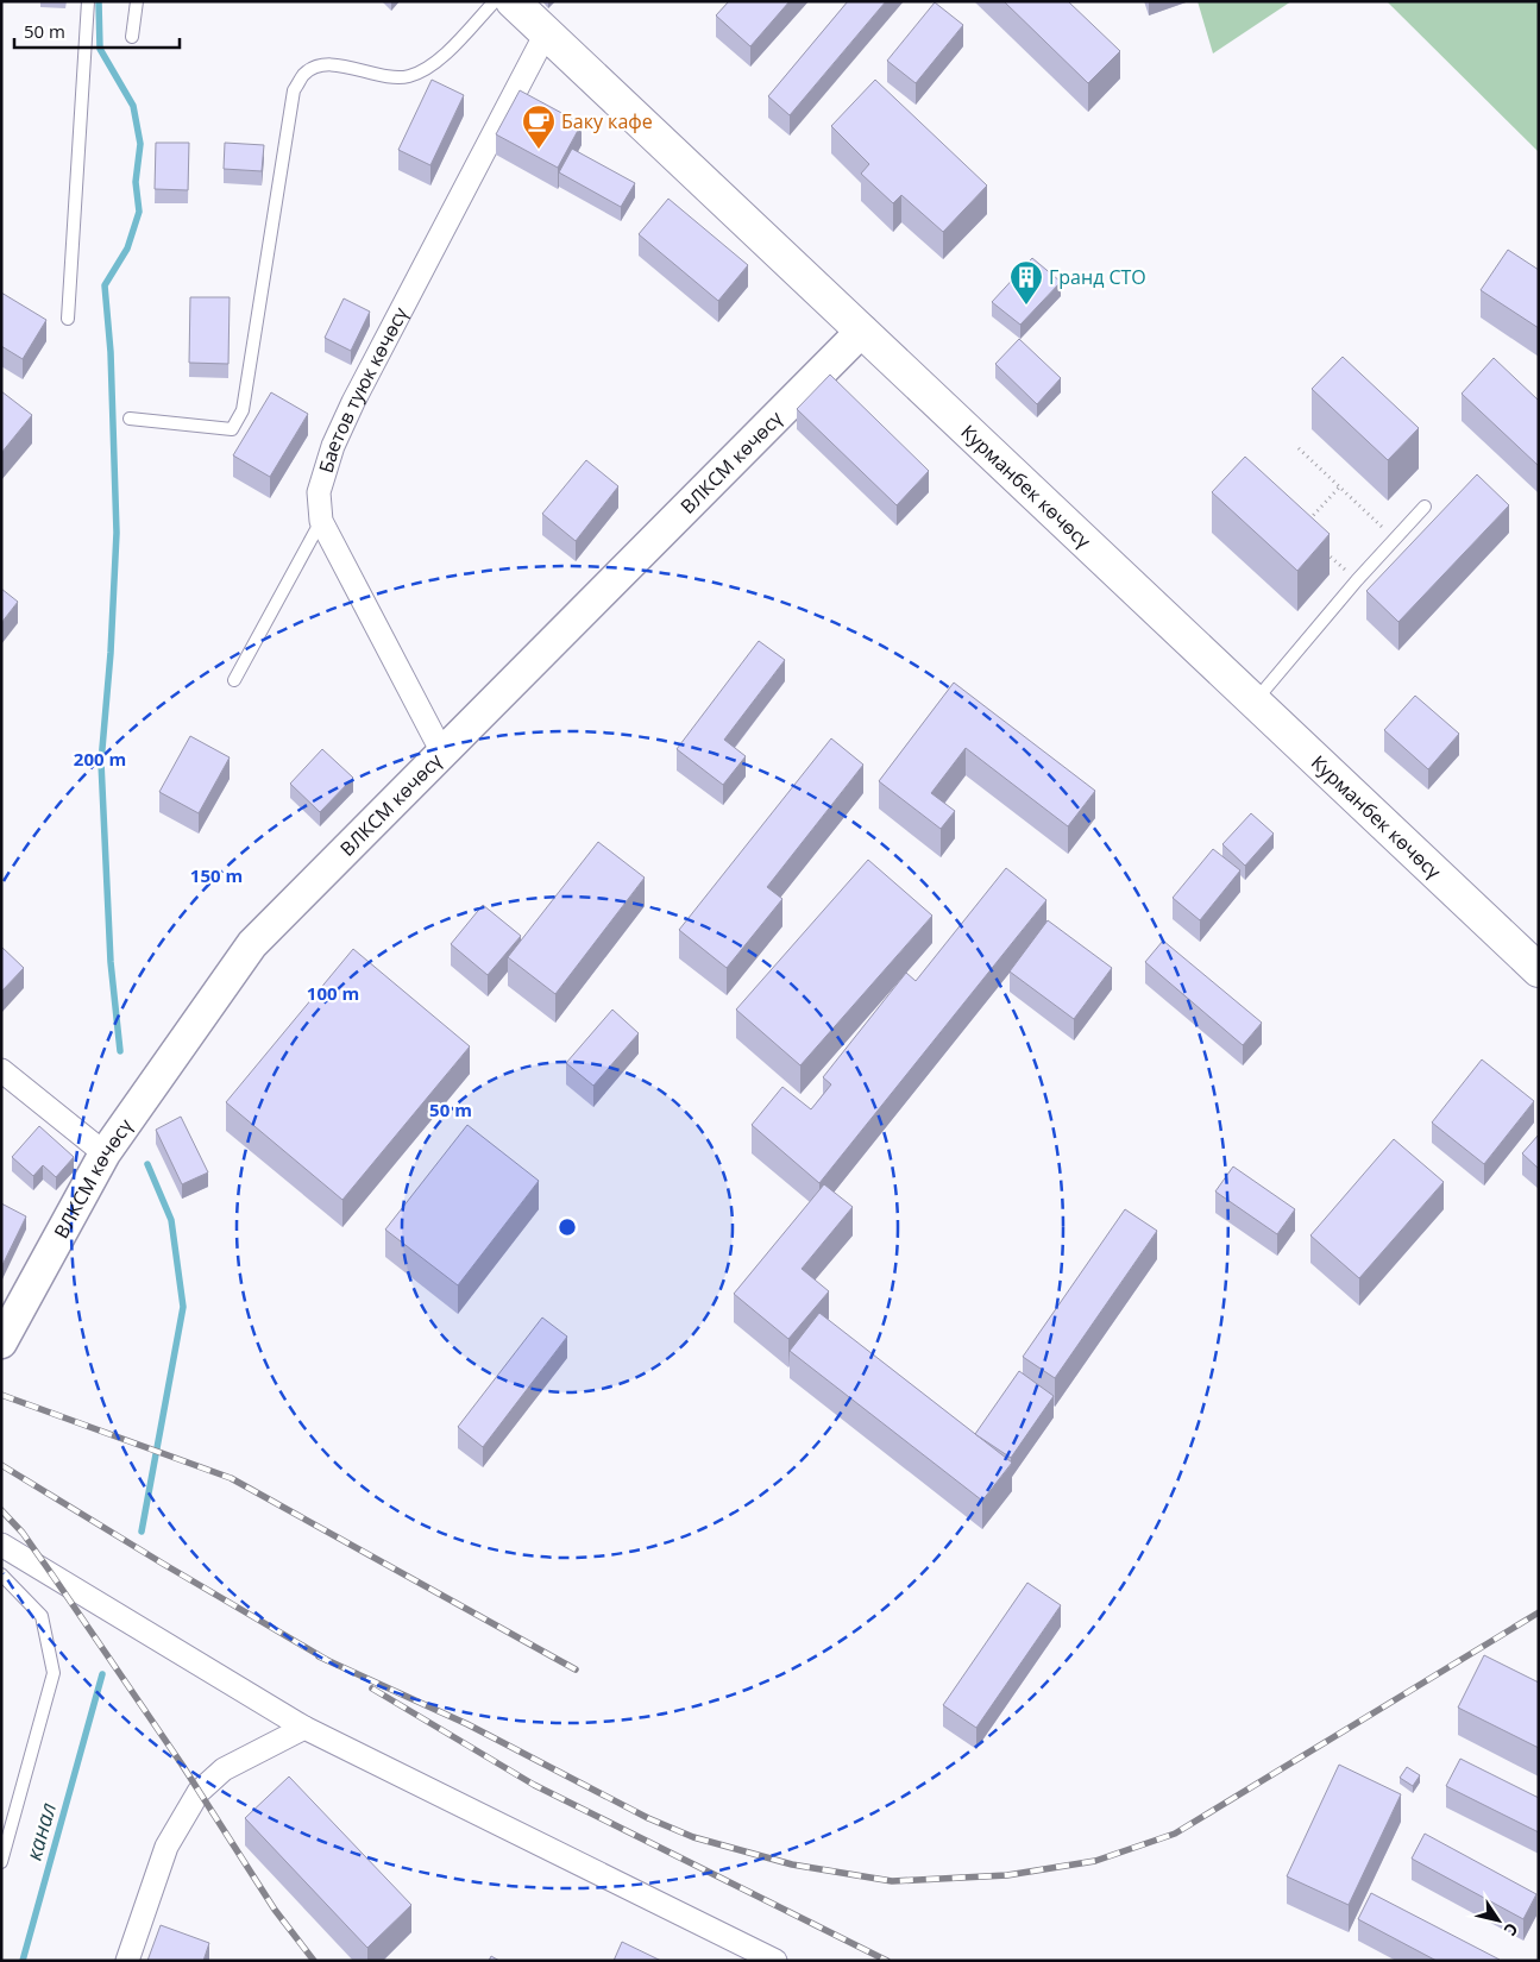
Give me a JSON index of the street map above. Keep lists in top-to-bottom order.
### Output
{
  "streets": {
    "main road": ["Курманбек көчөсү"],
    "street": ["Баетов туюк көчөсү", "ВЛКСМ көчөсү"]
  },
  "crossings": [
    ["Баетов туюк көчөсү", "ВЛКСМ көчөсү"],
    ["Баетов туюк көчөсү", "Курманбек көчөсү"],
    ["ВЛКСМ көчөсү", "Курманбек көчөсү"]
  ],
  "water": ["канал"],
  "places": {
    "cafe": ["Баку кафе"],
    "building": ["Гранд СТО"]
  },
  "scale_bar": "50 m",
  "north": "bottom right",
  "rings": [
    "200 m",
    "150 m",
    "100 m",
    "50 m"
  ]
}
